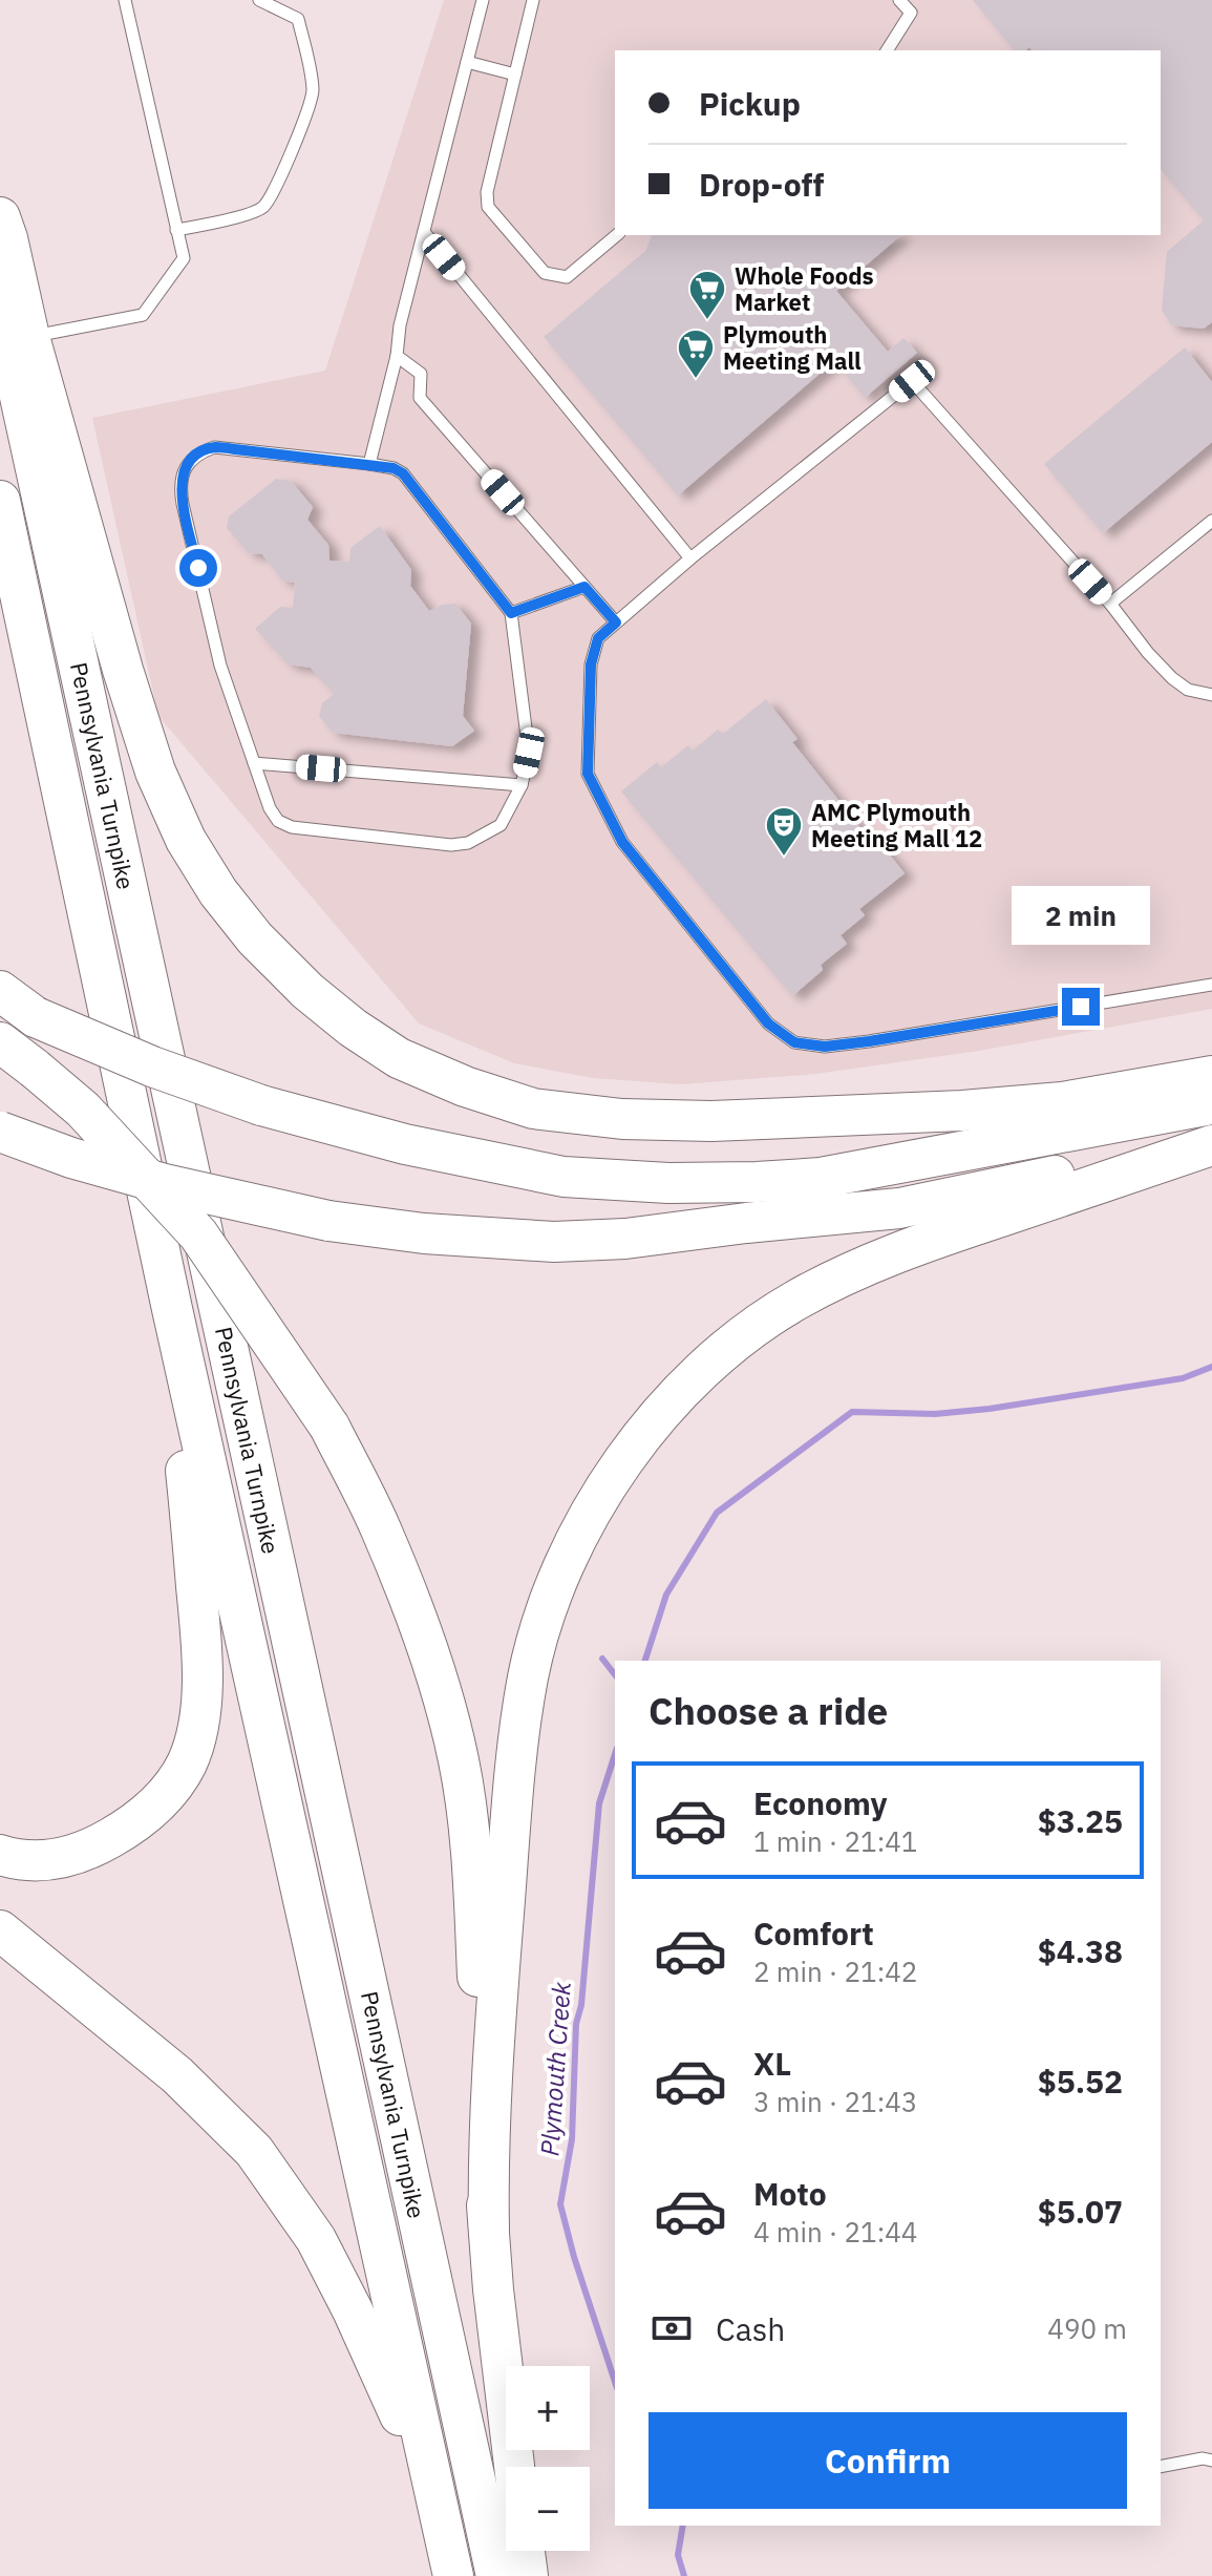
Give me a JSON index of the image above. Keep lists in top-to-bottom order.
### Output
{
  "streets": {
    "highway": ["Pennsylvania Turnpike"]
  },
  "water": ["Plymouth Creek"],
  "places": {
    "supermarket": ["Whole Foods Market", "Plymouth Meeting Mall"],
    "theatre": ["AMC Plymouth Meeting Mall 12"]
  },
  "page": {
    "banner": ["Pickup", "Drop-off"],
    "bubble": "2 min",
    "heading": "Choose a ride",
    "list": [
      {
        "name": "Economy",
        "note": "1 min · 21:41",
        "value": "$3.25"
      },
      {
        "name": "Comfort",
        "note": "2 min · 21:42",
        "value": "$4.38"
      },
      {
        "name": "XL",
        "note": "3 min · 21:43",
        "value": "$5.52"
      },
      {
        "name": "Moto",
        "note": "4 min · 21:44",
        "value": "$5.07"
      }
    ],
    "pay": ["Cash", "490 m"],
    "map_buttons": ["+", "−"],
    "buttons": "Confirm"
  }
}
